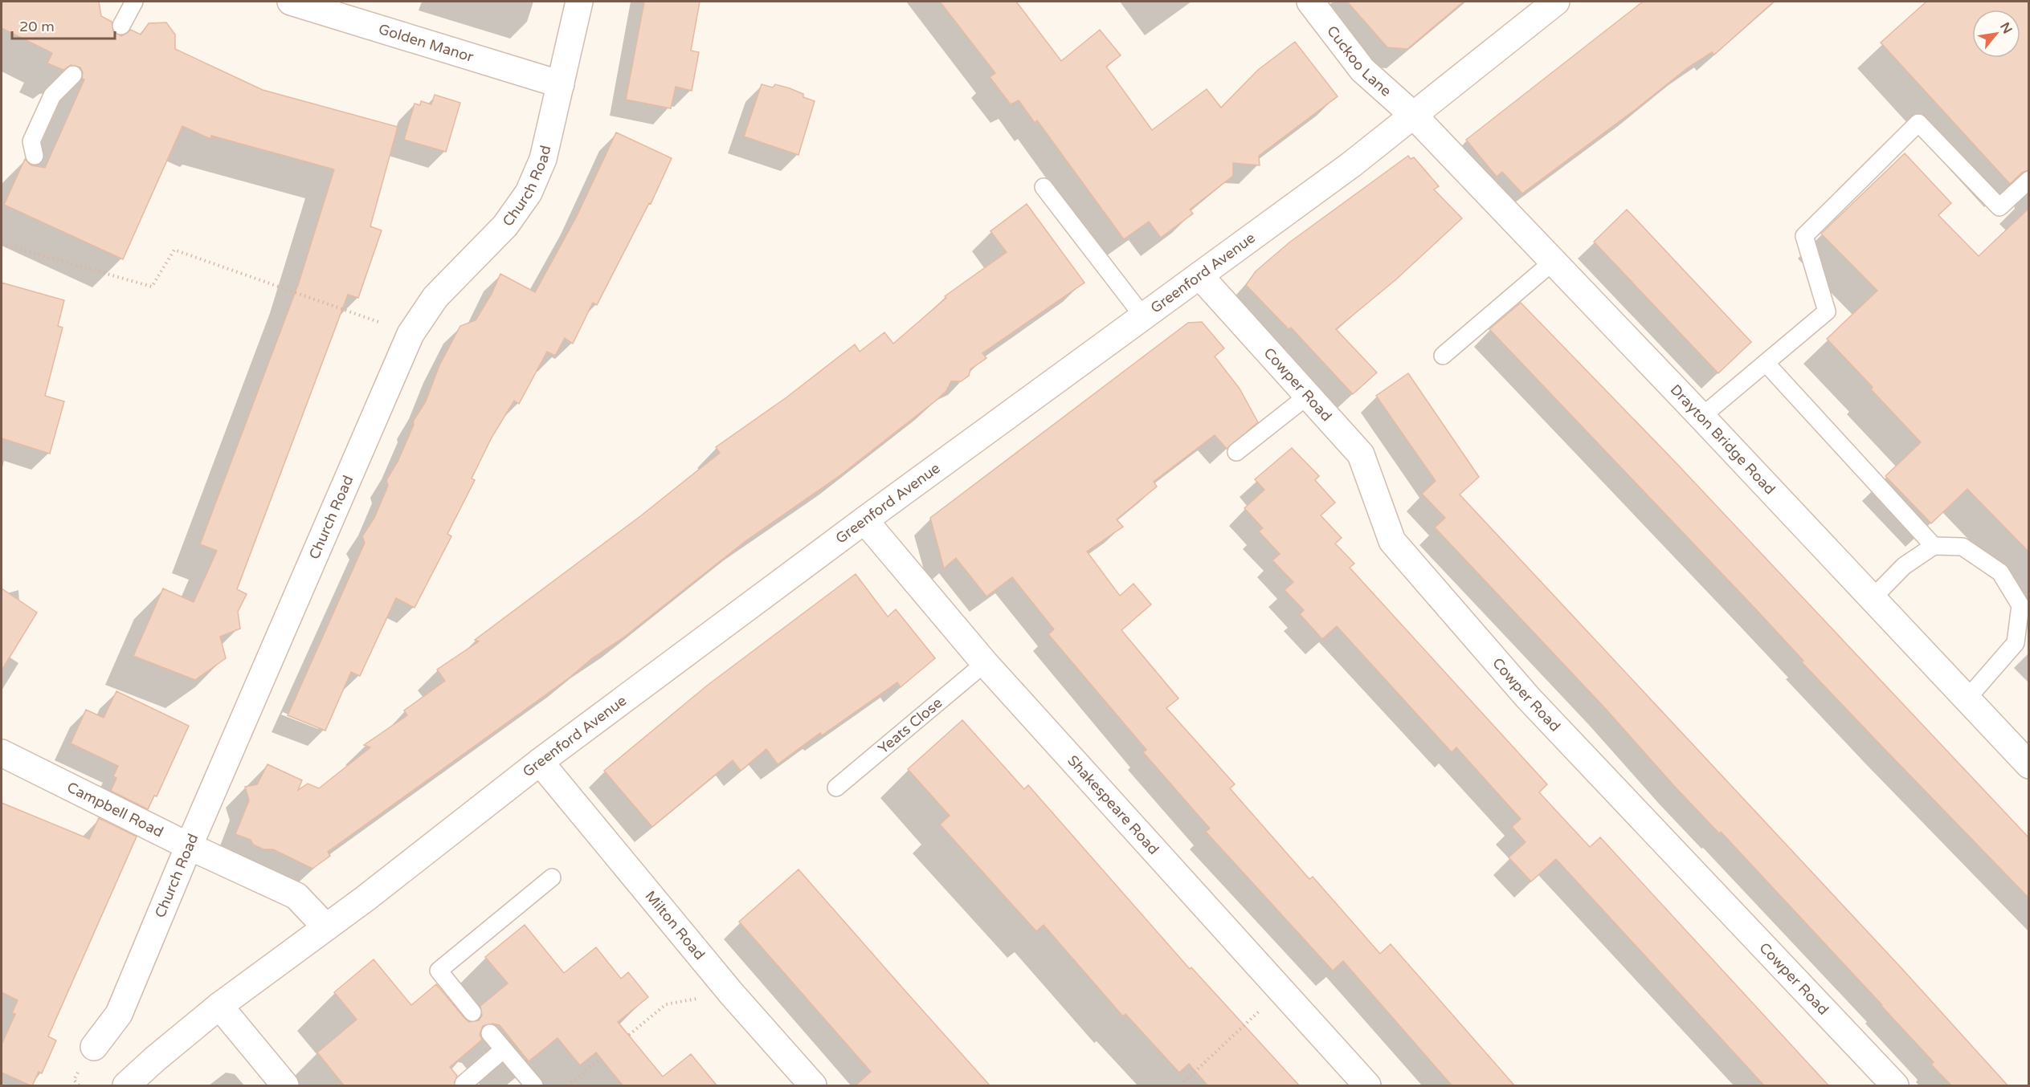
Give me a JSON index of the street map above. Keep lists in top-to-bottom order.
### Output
{
  "streets": {
    "street": [
      "Golden Manor",
      "Cuckoo Lane",
      "Church Road",
      "Greenford Avenue",
      "Cowper Road",
      "Drayton Bridge Road",
      "Shakespeare Road",
      "Campbell Road",
      "Milton Road"
    ],
    "lane": ["Yeats Close"]
  },
  "crossings": [
    ["Golden Manor", "Church Road"],
    ["Cuckoo Lane", "Greenford Avenue"],
    ["Cuckoo Lane", "Drayton Bridge Road"],
    ["Church Road", "Campbell Road"],
    ["Greenford Avenue", "Cowper Road"],
    ["Greenford Avenue", "Drayton Bridge Road"],
    ["Greenford Avenue", "Shakespeare Road"],
    ["Greenford Avenue", "Campbell Road"],
    ["Greenford Avenue", "Milton Road"],
    ["Yeats Close", "Shakespeare Road"]
  ],
  "scale_bar": "20 m",
  "north": "top right"
}
